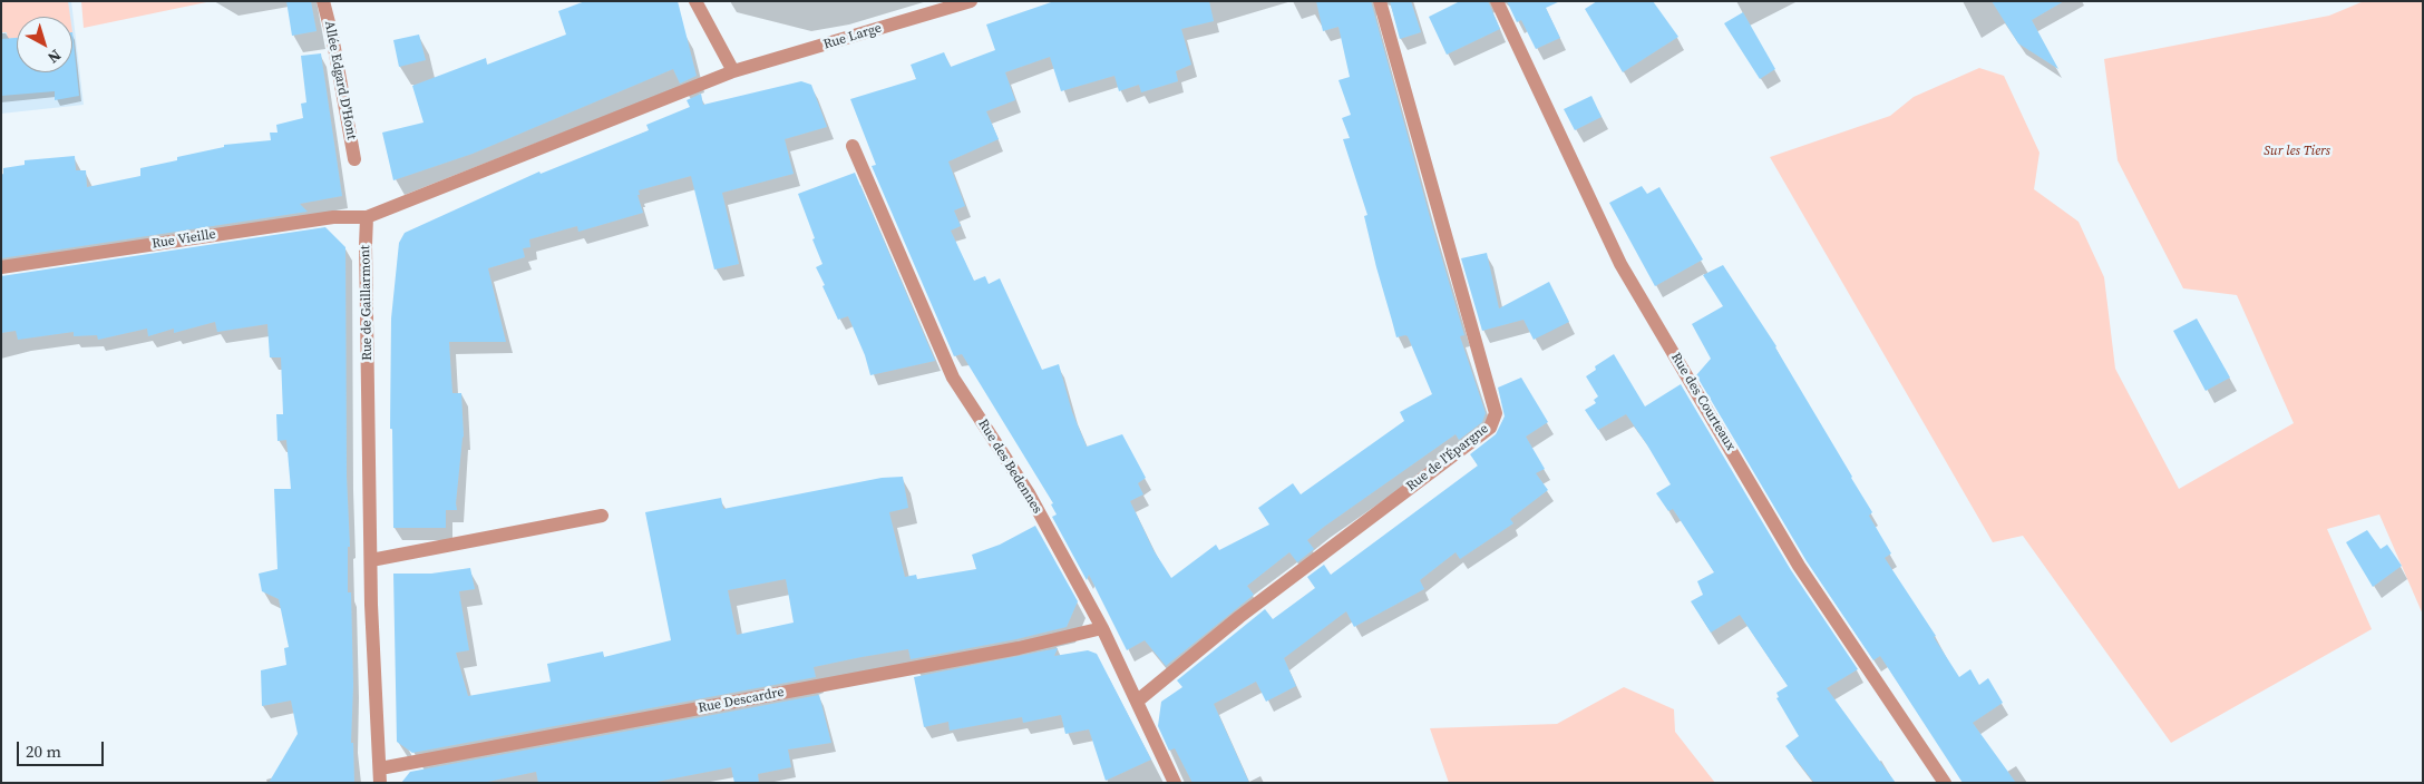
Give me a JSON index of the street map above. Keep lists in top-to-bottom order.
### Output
{
  "streets": {
    "street": [
      "Rue Large",
      "Allée Edgard D'Hont",
      "Rue Vieille",
      "Rue de Gaillarmont",
      "Rue des Courteaux",
      "Rue de l'Épargne",
      "Rue des Bedennes",
      "Rue Descardre"
    ]
  },
  "crossings": [
    ["Rue Vieille", "Rue de Gaillarmont"],
    ["Rue de Gaillarmont", "Rue Descardre"],
    ["Rue de l'Épargne", "Rue des Bedennes"],
    ["Rue des Bedennes", "Rue Descardre"]
  ],
  "parks": ["Sur les Tiers"],
  "scale_bar": "20 m",
  "north": "bottom right"
}
